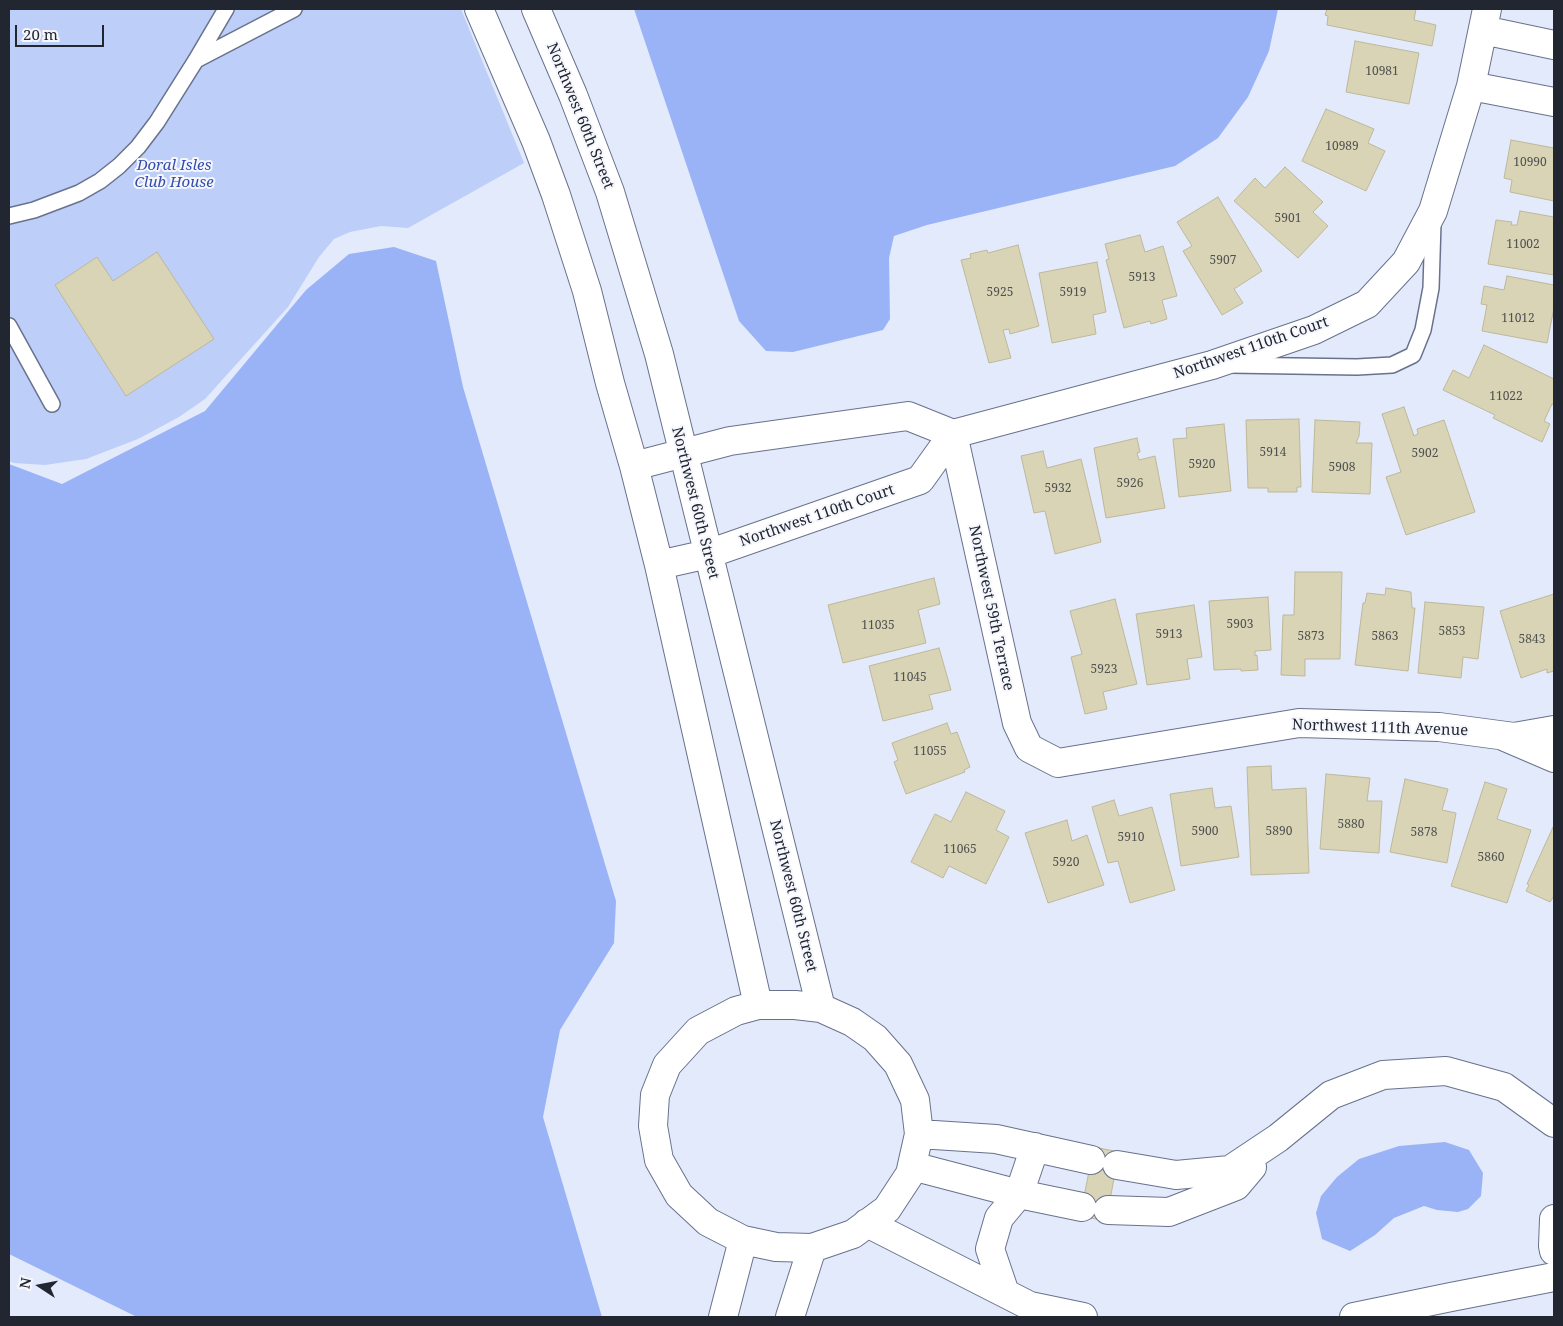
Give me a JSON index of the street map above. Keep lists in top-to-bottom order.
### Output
{
  "streets": {
    "street": [
      "Northwest 60th Street",
      "Northwest 110th Court",
      "Northwest 59th Terrace",
      "Northwest 111th Avenue"
    ]
  },
  "crossings": [
    ["Northwest 60th Street", "Northwest 110th Court"],
    ["Northwest 110th Court", "Northwest 59th Terrace"],
    ["Northwest 59th Terrace", "Northwest 111th Avenue"]
  ],
  "parks": ["Doral Isles Club House"],
  "house_numbers": [
    "10981",
    "10989",
    "10990",
    "5901",
    "11002",
    "5907",
    "5913",
    "5925",
    "5919",
    "11012",
    "11022",
    "5914",
    "5902",
    "5920",
    "5908",
    "5926",
    "5932",
    "5903",
    "11035",
    "5853",
    "5913",
    "5873",
    "5863",
    "5843",
    "5923",
    "11045",
    "11055",
    "5880",
    "5900",
    "5890",
    "5878",
    "5910",
    "11065",
    "5860",
    "5920"
  ],
  "scale_bar": "20 m",
  "north": "left"
}
